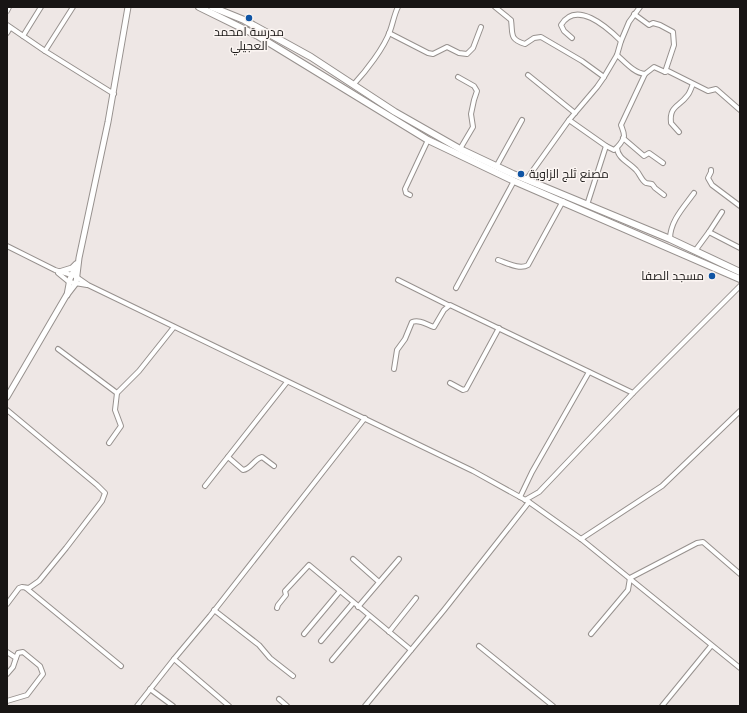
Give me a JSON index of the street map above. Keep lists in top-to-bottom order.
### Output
{
  "places": ["مدرسة امحمد العجيلي", "مصنع ثلج الزاوية", "مسجد الصفا"]
}
